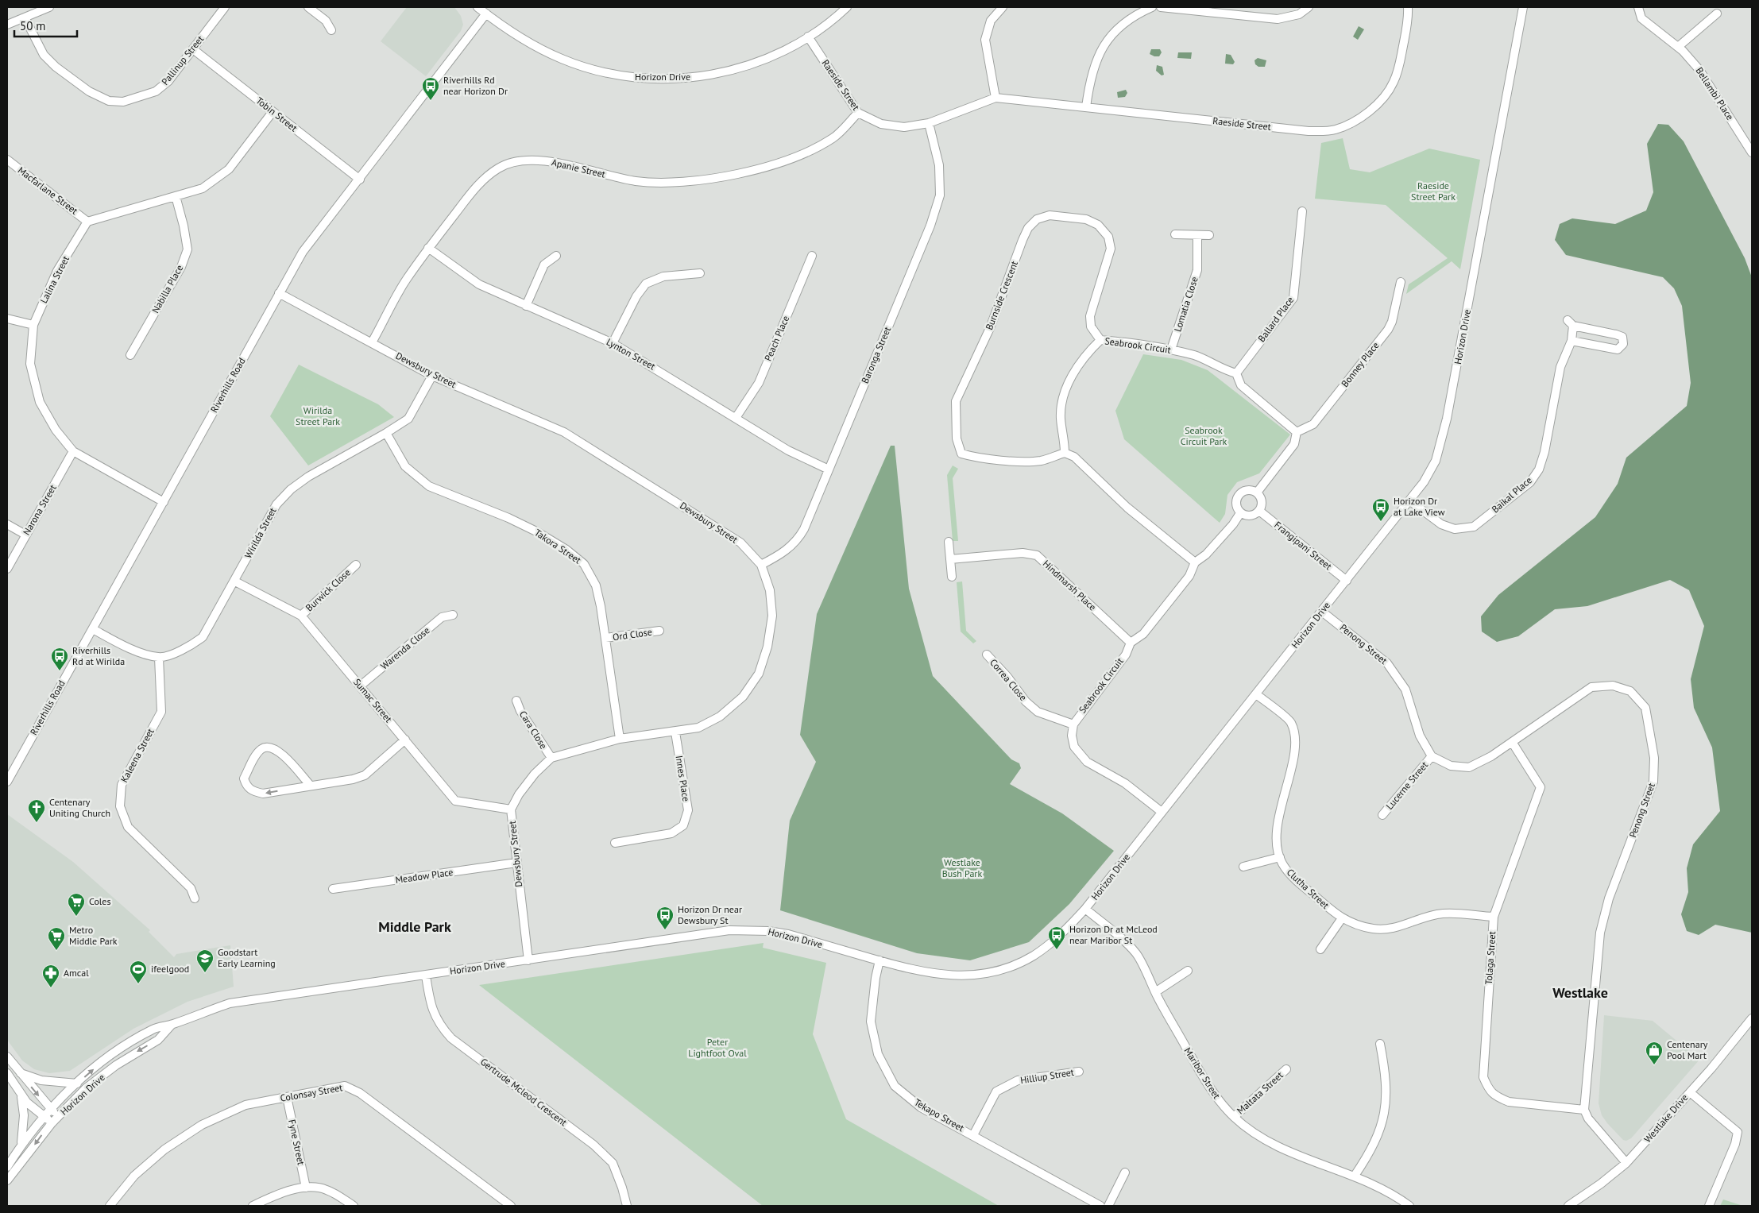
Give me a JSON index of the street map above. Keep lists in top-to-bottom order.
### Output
{
  "streets": {
    "street": [
      "Pallinup Street",
      "Horizon Drive",
      "Raeside Street",
      "Bellambi Place",
      "Tobin Street",
      "Apanie Street",
      "Macfarlane Street",
      "Lalina Street",
      "Nabilla Place",
      "Burnside Crescent",
      "Lomatia Close",
      "Ballard Place",
      "Peach Place",
      "Seabrook Circuit",
      "Lynton Street",
      "Baronga Street",
      "Bonney Place",
      "Dewsbury Street",
      "Riverhills Road",
      "Baikal Place",
      "Narona Street",
      "Wirilda Street",
      "Frangipani Street",
      "Takora Street",
      "Hindmarsh Place",
      "Burwick Close",
      "Ord Close",
      "Penong Street",
      "Warenda Close",
      "Correa Close",
      "Sumac Street",
      "Cara Close",
      "Kaleena Street",
      "Innes Place",
      "Lucerne Street",
      "Meadow Place",
      "Clutha Street",
      "Tolaga Street",
      "Maribor Street",
      "Hilliup Street",
      "Gertrude Mcleod Crescent",
      "Colonsay Street",
      "Maltata Street",
      "Tekapo Street",
      "Westlake Drive",
      "Fyne Street"
    ]
  },
  "crossings": [
    ["Pallinup Street", "Tobin Street"],
    ["Horizon Drive", "Raeside Street"],
    ["Horizon Drive", "Seabrook Circuit"],
    ["Horizon Drive", "Dewsbury Street"],
    ["Horizon Drive", "Riverhills Road"],
    ["Horizon Drive", "Baikal Place"],
    ["Horizon Drive", "Frangipani Street"],
    ["Horizon Drive", "Penong Street"],
    ["Horizon Drive", "Clutha Street"],
    ["Horizon Drive", "Maribor Street"],
    ["Horizon Drive", "Gertrude Mcleod Crescent"],
    ["Horizon Drive", "Tekapo Street"],
    ["Raeside Street", "Apanie Street"],
    ["Raeside Street", "Baronga Street"],
    ["Tobin Street", "Riverhills Road"],
    ["Apanie Street", "Lynton Street"],
    ["Apanie Street", "Dewsbury Street"],
    ["Macfarlane Street", "Lalina Street"],
    ["Lalina Street", "Riverhills Road"],
    ["Lalina Street", "Narona Street"],
    ["Burnside Crescent", "Seabrook Circuit"],
    ["Lomatia Close", "Seabrook Circuit"],
    ["Ballard Place", "Seabrook Circuit"],
    ["Peach Place", "Lynton Street"],
    ["Seabrook Circuit", "Frangipani Street"],
    ["Seabrook Circuit", "Hindmarsh Place"],
    ["Seabrook Circuit", "Correa Close"],
    ["Lynton Street", "Baronga Street"],
    ["Baronga Street", "Dewsbury Street"],
    ["Dewsbury Street", "Riverhills Road"],
    ["Dewsbury Street", "Wirilda Street"],
    ["Dewsbury Street", "Takora Street"],
    ["Dewsbury Street", "Sumac Street"],
    ["Dewsbury Street", "Cara Close"],
    ["Dewsbury Street", "Innes Place"],
    ["Dewsbury Street", "Meadow Place"],
    ["Wirilda Street", "Takora Street"],
    ["Wirilda Street", "Sumac Street"],
    ["Wirilda Street", "Kaleena Street"],
    ["Takora Street", "Ord Close"],
    ["Burwick Close", "Sumac Street"],
    ["Penong Street", "Lucerne Street"],
    ["Penong Street", "Tolaga Street"],
    ["Warenda Close", "Sumac Street"],
    ["Clutha Street", "Tolaga Street"],
    ["Maribor Street", "Maltata Street"],
    ["Hilliup Street", "Tekapo Street"],
    ["Colonsay Street", "Fyne Street"]
  ],
  "districts": ["Middle Park", "Westlake"],
  "parks": [
    "Raeside Street Park",
    "Wirilda Street Park",
    "Seabrook Circuit Park",
    "Westlake Bush Park",
    "Peter Lightfoot Oval"
  ],
  "places": {
    "bus stop": [
      "Riverhills Rd near Horizon Dr",
      "Horizon Dr at Lake View",
      "Riverhills Rd at Wirilda",
      "Horizon Dr near Dewsbury St",
      "Horizon Dr at McLeod near Maribor St"
    ],
    "church": ["Centenary Uniting Church"],
    "supermarket": ["Coles", "Metro Middle Park"],
    "school or university": ["Goodstart Early Learning"],
    "sports": ["ifeelgood"],
    "pharmacy": ["Amcal"],
    "shop": ["Centenary Pool Mart"]
  },
  "scale_bar": "50 m"
}
